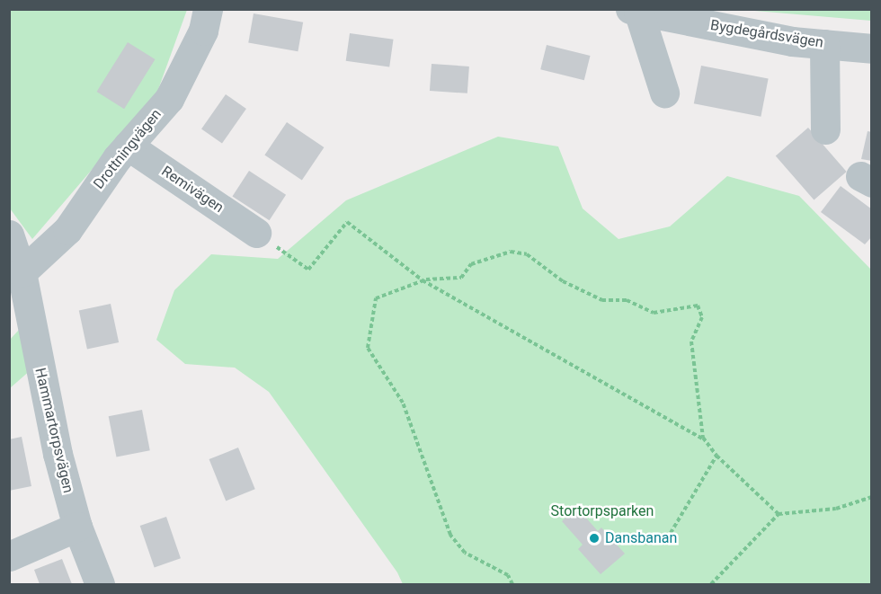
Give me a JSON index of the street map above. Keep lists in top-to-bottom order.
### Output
{
  "streets": {
    "street": [
      "Bygdegårdsvägen",
      "Drottningvägen",
      "Remivägen",
      "Hammartorpsvägen"
    ]
  },
  "crossings": [
    ["Drottningvägen", "Remivägen"],
    ["Drottningvägen", "Hammartorpsvägen"]
  ],
  "parks": ["Stortorpsparken"],
  "places": ["Dansbanan"]
}
